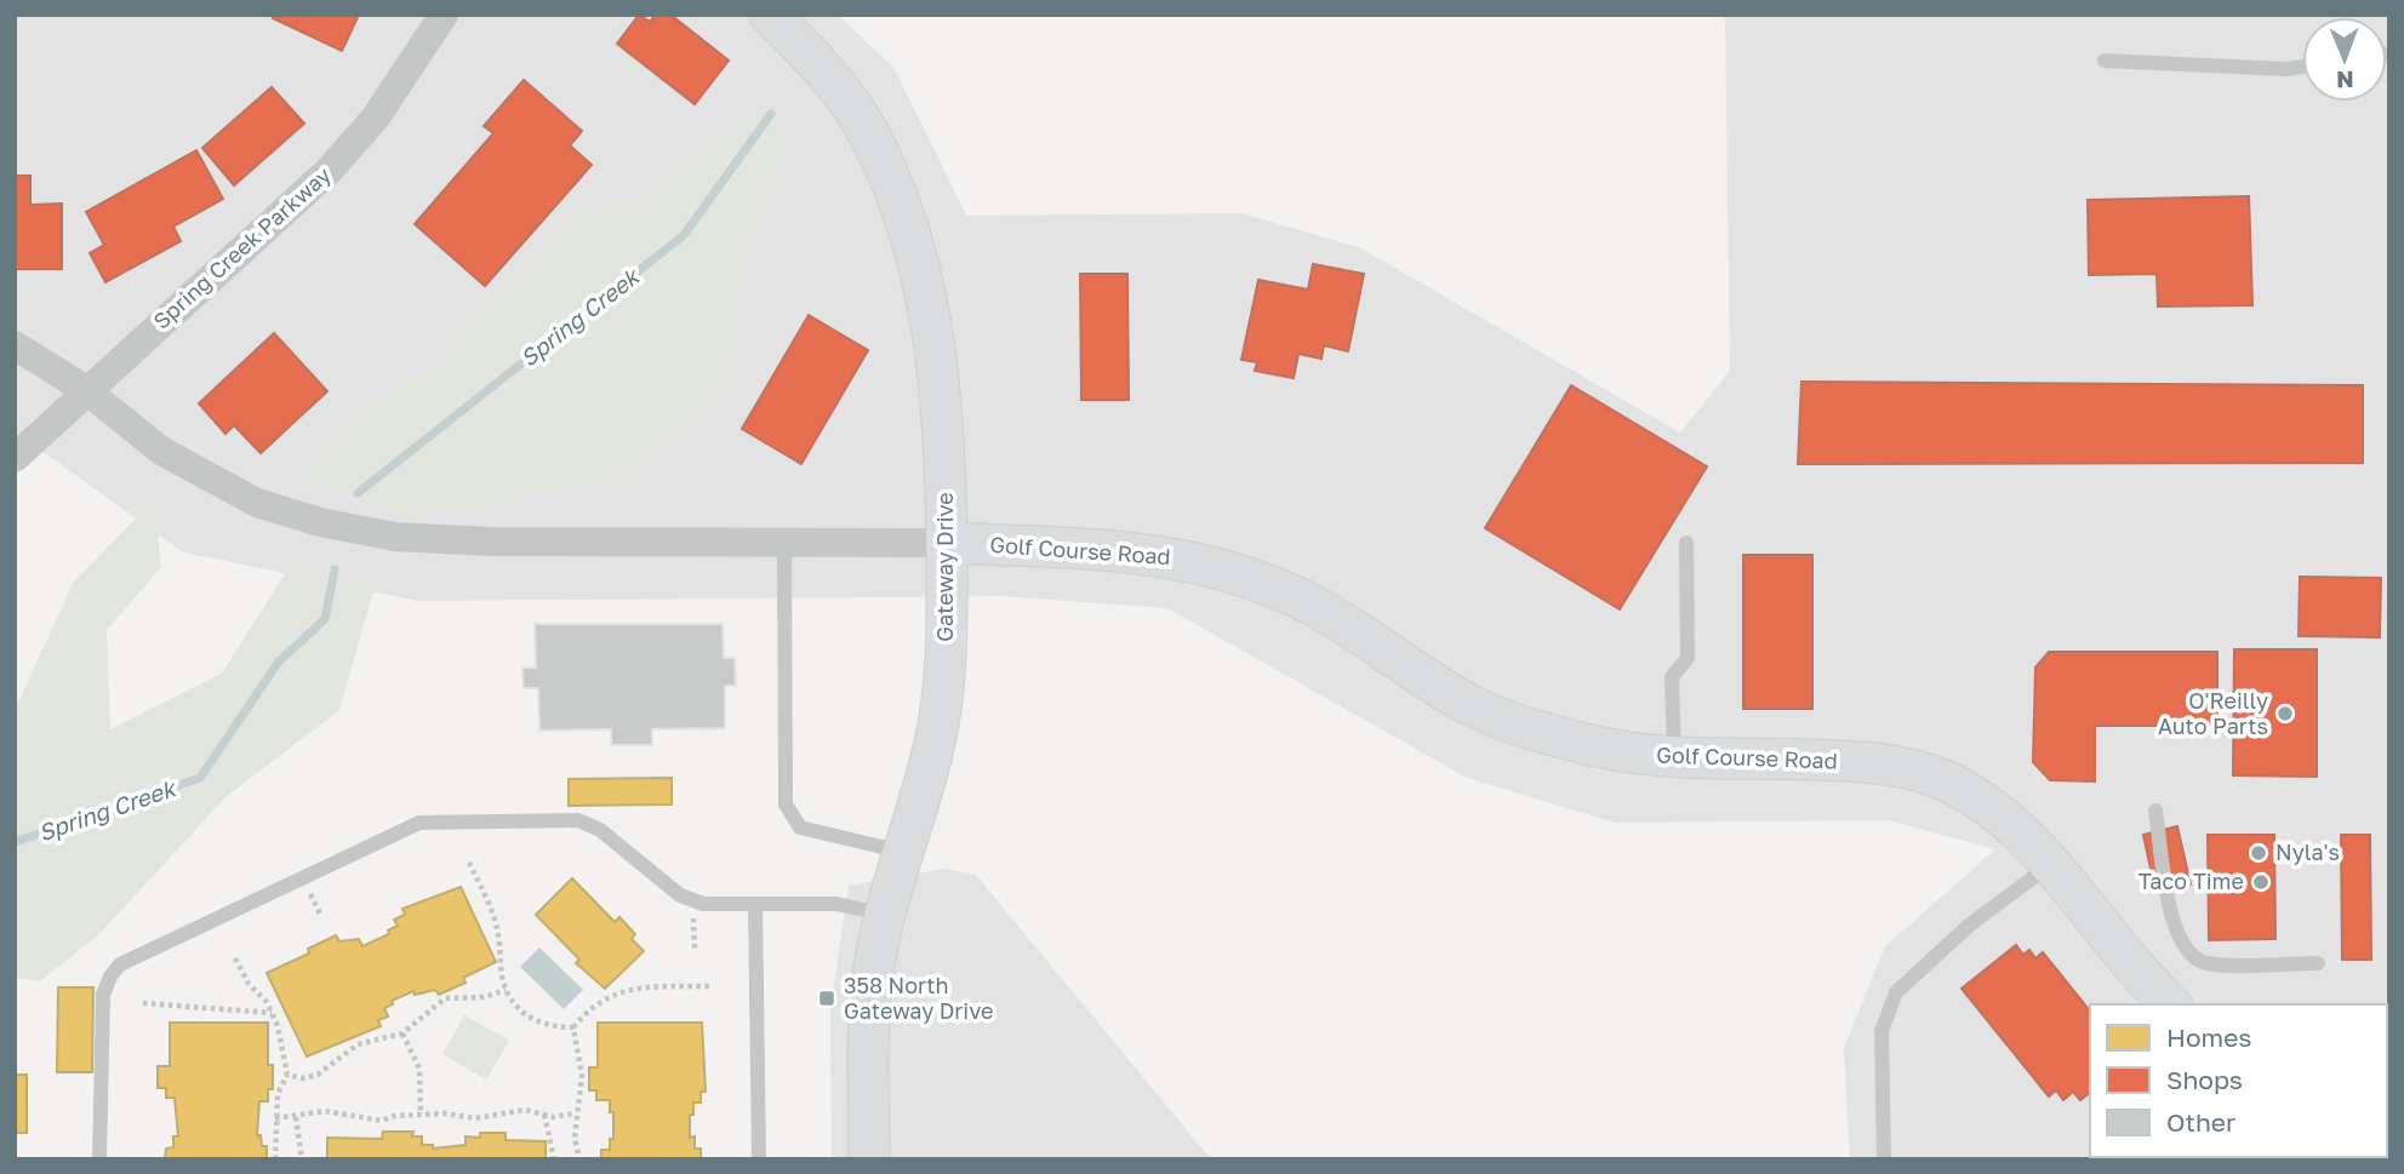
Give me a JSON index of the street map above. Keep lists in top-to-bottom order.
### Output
{
  "streets": {
    "street": ["Spring Creek Parkway", "Golf Course Road", "Gateway Drive"]
  },
  "crossings": [
    ["Spring Creek Parkway", "Golf Course Road"],
    ["Golf Course Road", "Gateway Drive"]
  ],
  "water": ["Spring Creek"],
  "places": {
    "other": ["O'Reilly Auto Parts", "Nyla's", "Taco Time"],
    "transit": ["358 North Gateway Drive"]
  },
  "legend": ["Homes", "Shops", "Other"],
  "north": "bottom"
}
